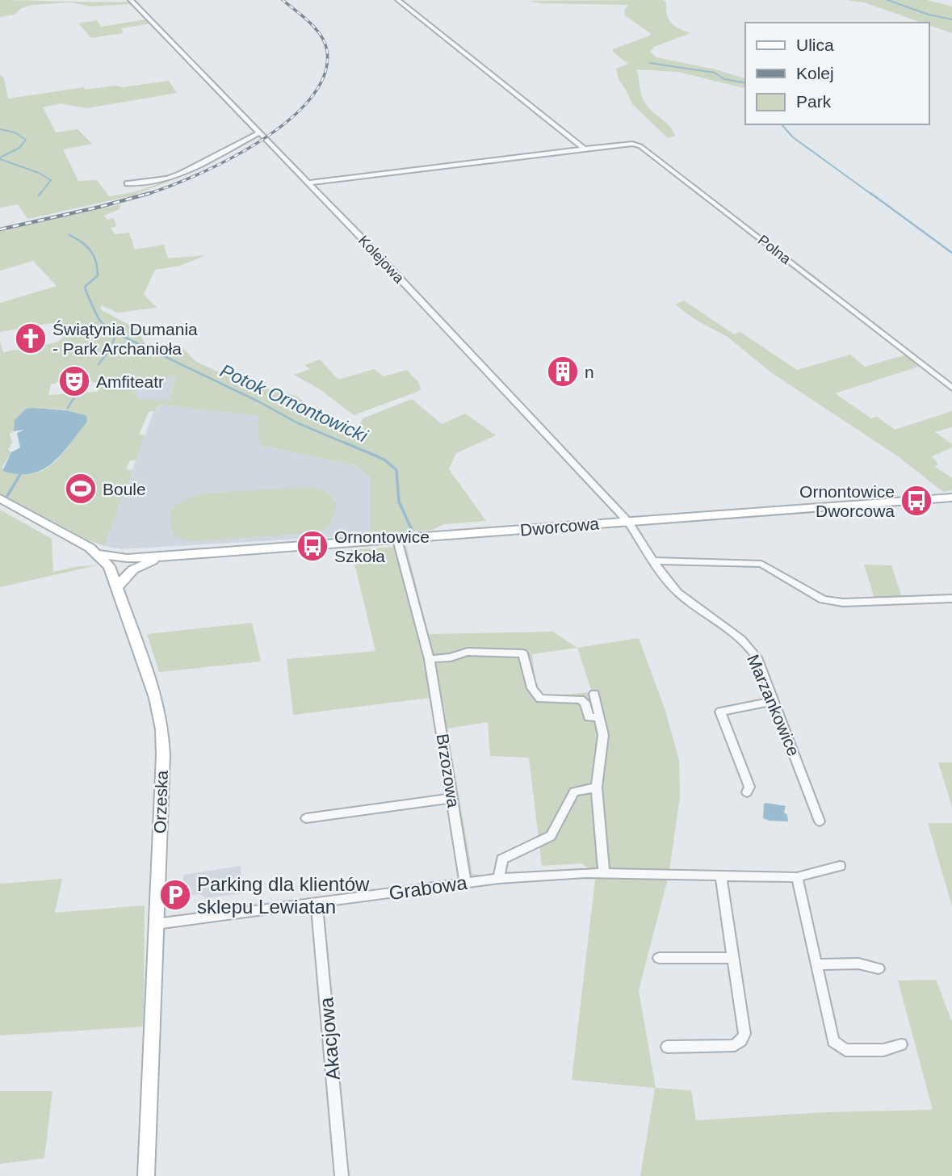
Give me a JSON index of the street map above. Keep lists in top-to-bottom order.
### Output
{
  "streets": {
    "street": [
      "Polna",
      "Kolejowa",
      "Dworcowa",
      "Marzankowice",
      "Brzozowa",
      "Orzeska",
      "Grabowa",
      "Akacjowa"
    ]
  },
  "crossings": [
    ["Polna", "Kolejowa"],
    ["Kolejowa", "Dworcowa"],
    ["Kolejowa", "Marzankowice"],
    ["Dworcowa", "Marzankowice"],
    ["Dworcowa", "Brzozowa"],
    ["Dworcowa", "Orzeska"],
    ["Brzozowa", "Grabowa"],
    ["Orzeska", "Grabowa"],
    ["Grabowa", "Akacjowa"]
  ],
  "water": ["Potok Ornontowicki"],
  "places": {
    "church": ["Świątynia Dumania - Park Archanioła"],
    "building": ["n"],
    "theatre": ["Amfiteatr"],
    "sports": ["Boule"],
    "bus stop": ["Ornontowice Dworcowa", "Ornontowice Szkoła"],
    "parking": ["Parking dla klientów sklepu Lewiatan"]
  },
  "legend": ["Ulica", "Kolej", "Park"]
}
